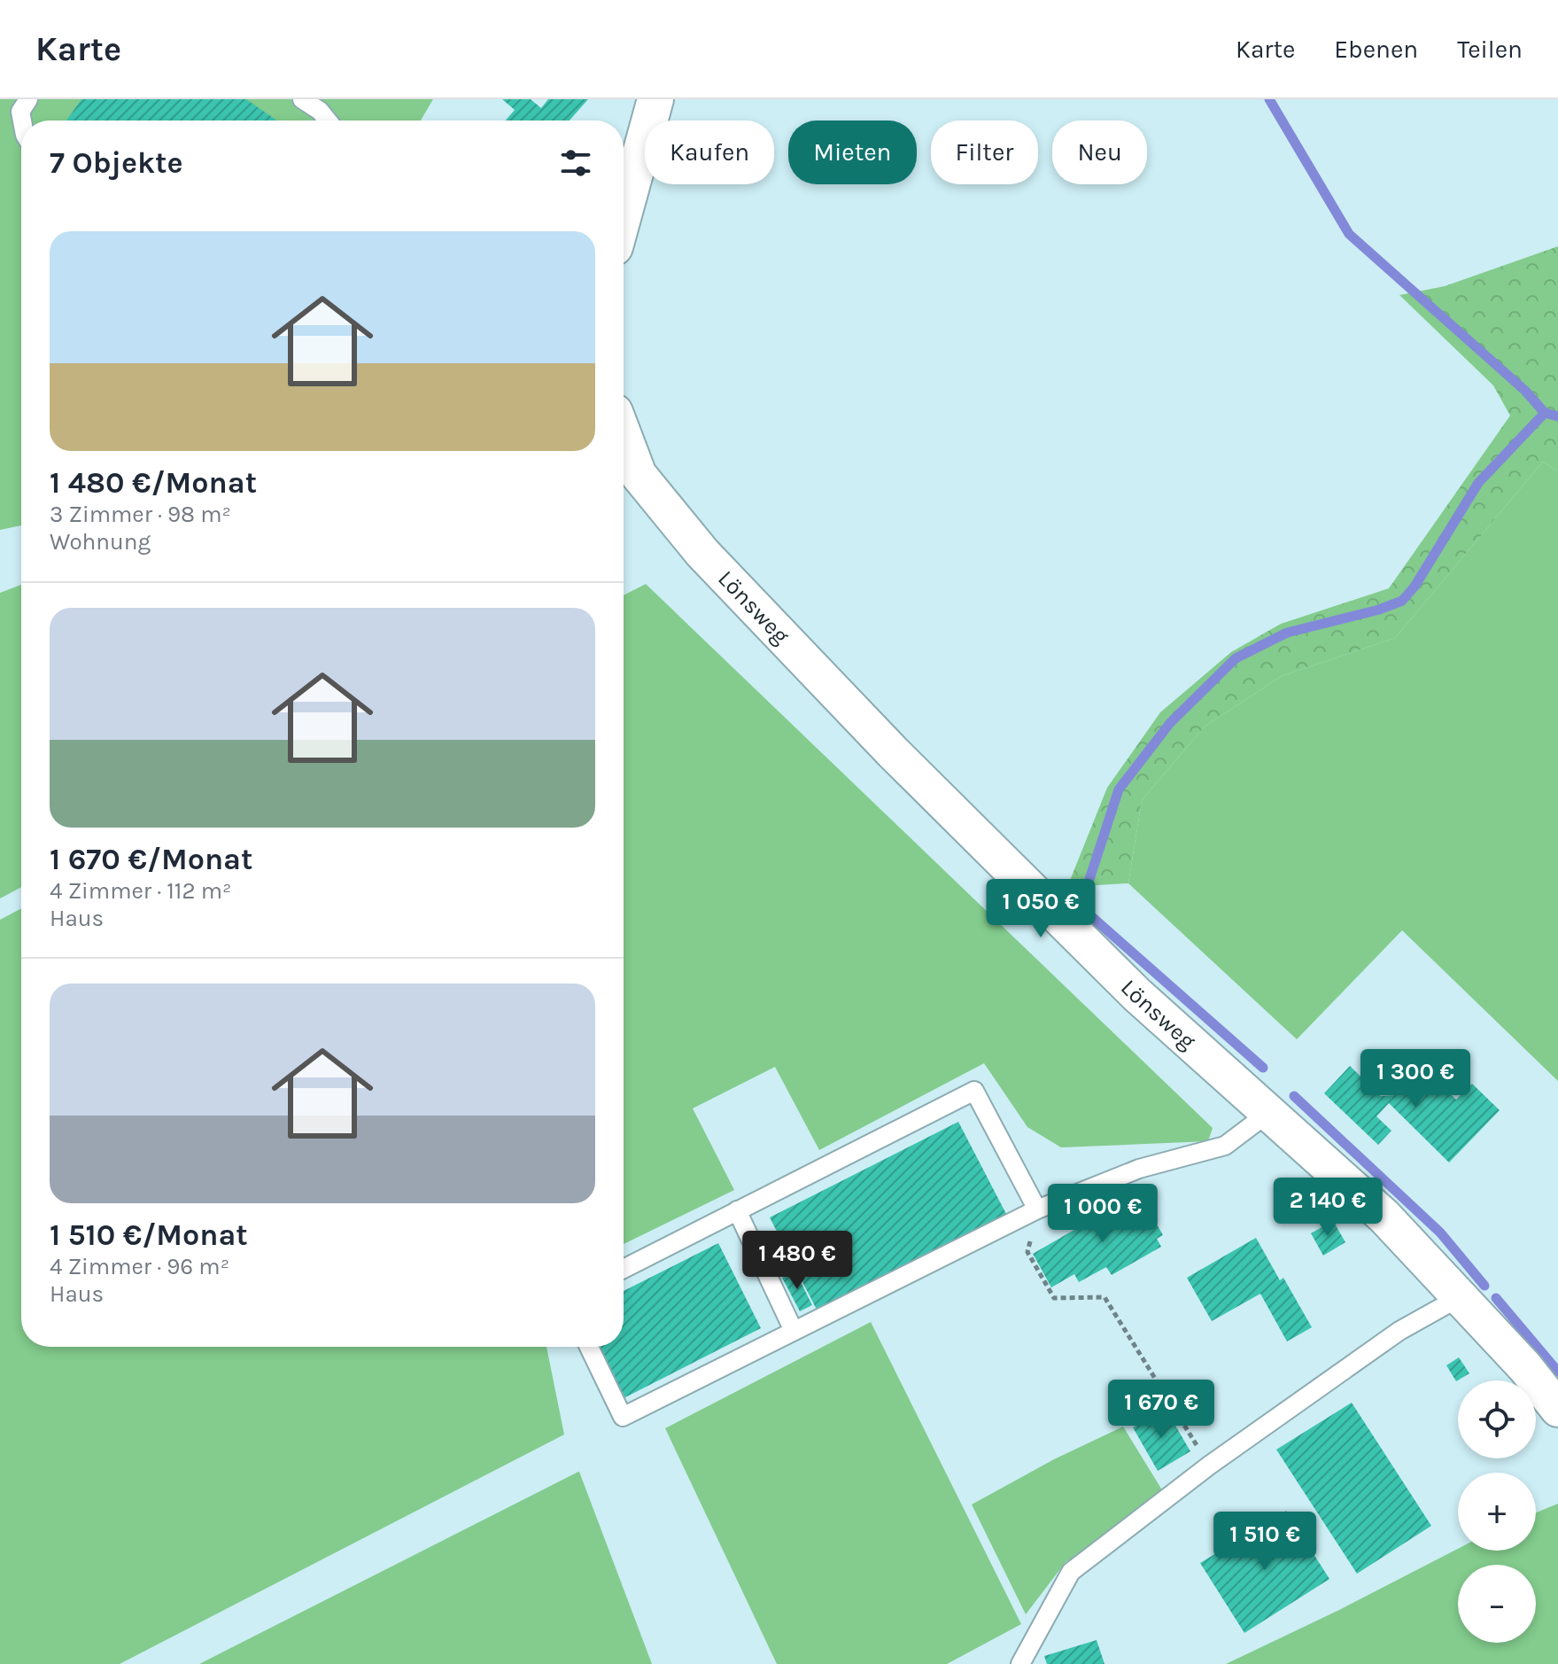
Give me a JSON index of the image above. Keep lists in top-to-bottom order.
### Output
{
  "streets": {
    "street": ["Lönsweg"]
  },
  "page": {
    "header": "Karte",
    "nav": ["Karte", "Ebenen", "Teilen"],
    "chip": [
      "Kaufen",
      "Mieten",
      "Filter",
      "Neu"
    ],
    "heading": "7 Objekte",
    "list": [
      {
        "name": "1 480 €/Monat",
        "note": "3 Zimmer · 98 m² · Wohnung"
      },
      {
        "name": "1 670 €/Monat",
        "note": "4 Zimmer · 112 m² · Haus"
      },
      {
        "name": "1 510 €/Monat",
        "note": "4 Zimmer · 96 m² · Haus"
      }
    ],
    "price": [
      "1 050 €",
      "1 300 €",
      "2 140 €",
      "1 000 €",
      "1 480 €",
      "1 670 €",
      "1 510 €"
    ],
    "map_buttons": ["+", "−"]
  }
}
